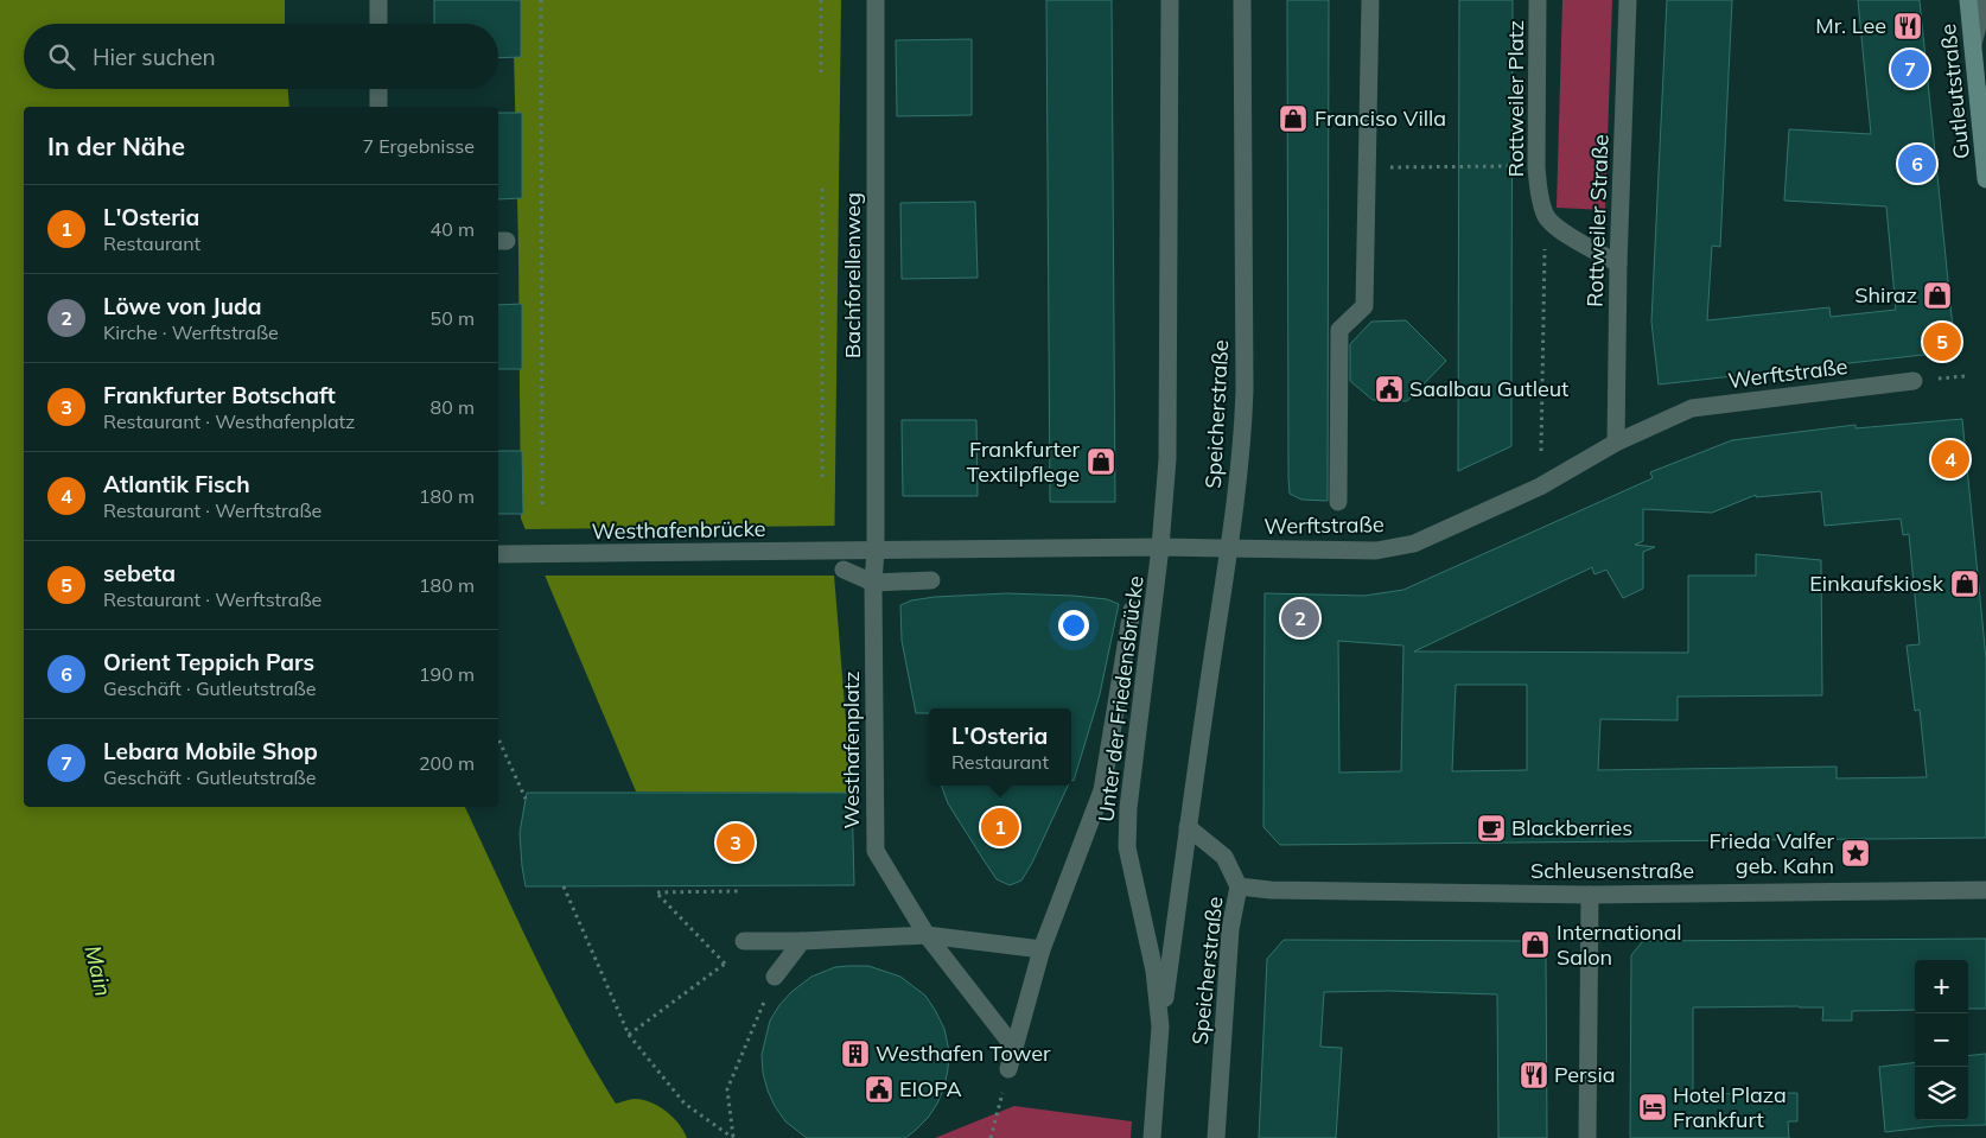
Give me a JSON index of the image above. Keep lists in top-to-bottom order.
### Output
{
  "streets": {
    "main road": ["Gutleutstraße"],
    "street": [
      "Rottweiler Platz",
      "Rottweiler Straße",
      "Bachforellenweg",
      "Werftstraße",
      "Speicherstraße",
      "Westhafenbrücke",
      "Unter der Friedensbrücke",
      "Westhafenplatz",
      "Schleusenstraße"
    ]
  },
  "crossings": [
    ["Rottweiler Platz", "Rottweiler Straße"],
    ["Rottweiler Straße", "Werftstraße"],
    ["Bachforellenweg", "Werftstraße"],
    ["Bachforellenweg", "Westhafenplatz"],
    ["Werftstraße", "Speicherstraße"],
    ["Werftstraße", "Westhafenbrücke"],
    ["Werftstraße", "Unter der Friedensbrücke"],
    ["Werftstraße", "Westhafenplatz"],
    ["Speicherstraße", "Unter der Friedensbrücke"],
    ["Speicherstraße", "Schleusenstraße"],
    ["Unter der Friedensbrücke", "Westhafenplatz"]
  ],
  "water": ["Main"],
  "places": {
    "restaurant": ["Mr. Lee", "Persia"],
    "shop": [
      "Franciso Villa",
      "Shiraz",
      "Frankfurter Textilpflege",
      "Einkaufskiosk",
      "International Salon"
    ],
    "public building": ["Saalbau Gutleut", "EIOPA"],
    "cafe": ["Blackberries"],
    "place": ["Frieda Valfer geb. Kahn"],
    "building": ["Westhafen Tower"],
    "hotel": ["Hotel Plaza Frankfurt"]
  },
  "page": {
    "search": "Hier suchen",
    "pins": [
      "7",
      "6",
      "5",
      "4",
      "2",
      "1",
      "3"
    ],
    "heading": ["In der Nähe", "7 Ergebnisse"],
    "list": [
      {
        "mark": "1",
        "name": "L'Osteria",
        "note": "Restaurant",
        "value": "40 m"
      },
      {
        "mark": "2",
        "name": "Löwe von Juda",
        "note": "Kirche · Werftstraße",
        "value": "50 m"
      },
      {
        "mark": "3",
        "name": "Frankfurter Botschaft",
        "note": "Restaurant · Westhafenplatz",
        "value": "80 m"
      },
      {
        "mark": "4",
        "name": "Atlantik Fisch",
        "note": "Restaurant · Werftstraße",
        "value": "180 m"
      },
      {
        "mark": "5",
        "name": "sebeta",
        "note": "Restaurant · Werftstraße",
        "value": "180 m"
      },
      {
        "mark": "6",
        "name": "Orient Teppich Pars",
        "note": "Geschäft · Gutleutstraße",
        "value": "190 m"
      },
      {
        "mark": "7",
        "name": "Lebara Mobile Shop",
        "note": "Geschäft · Gutleutstraße",
        "value": "200 m"
      }
    ],
    "popup": ["L'Osteria", "Restaurant"],
    "map_buttons": ["+", "−"]
  }
}
